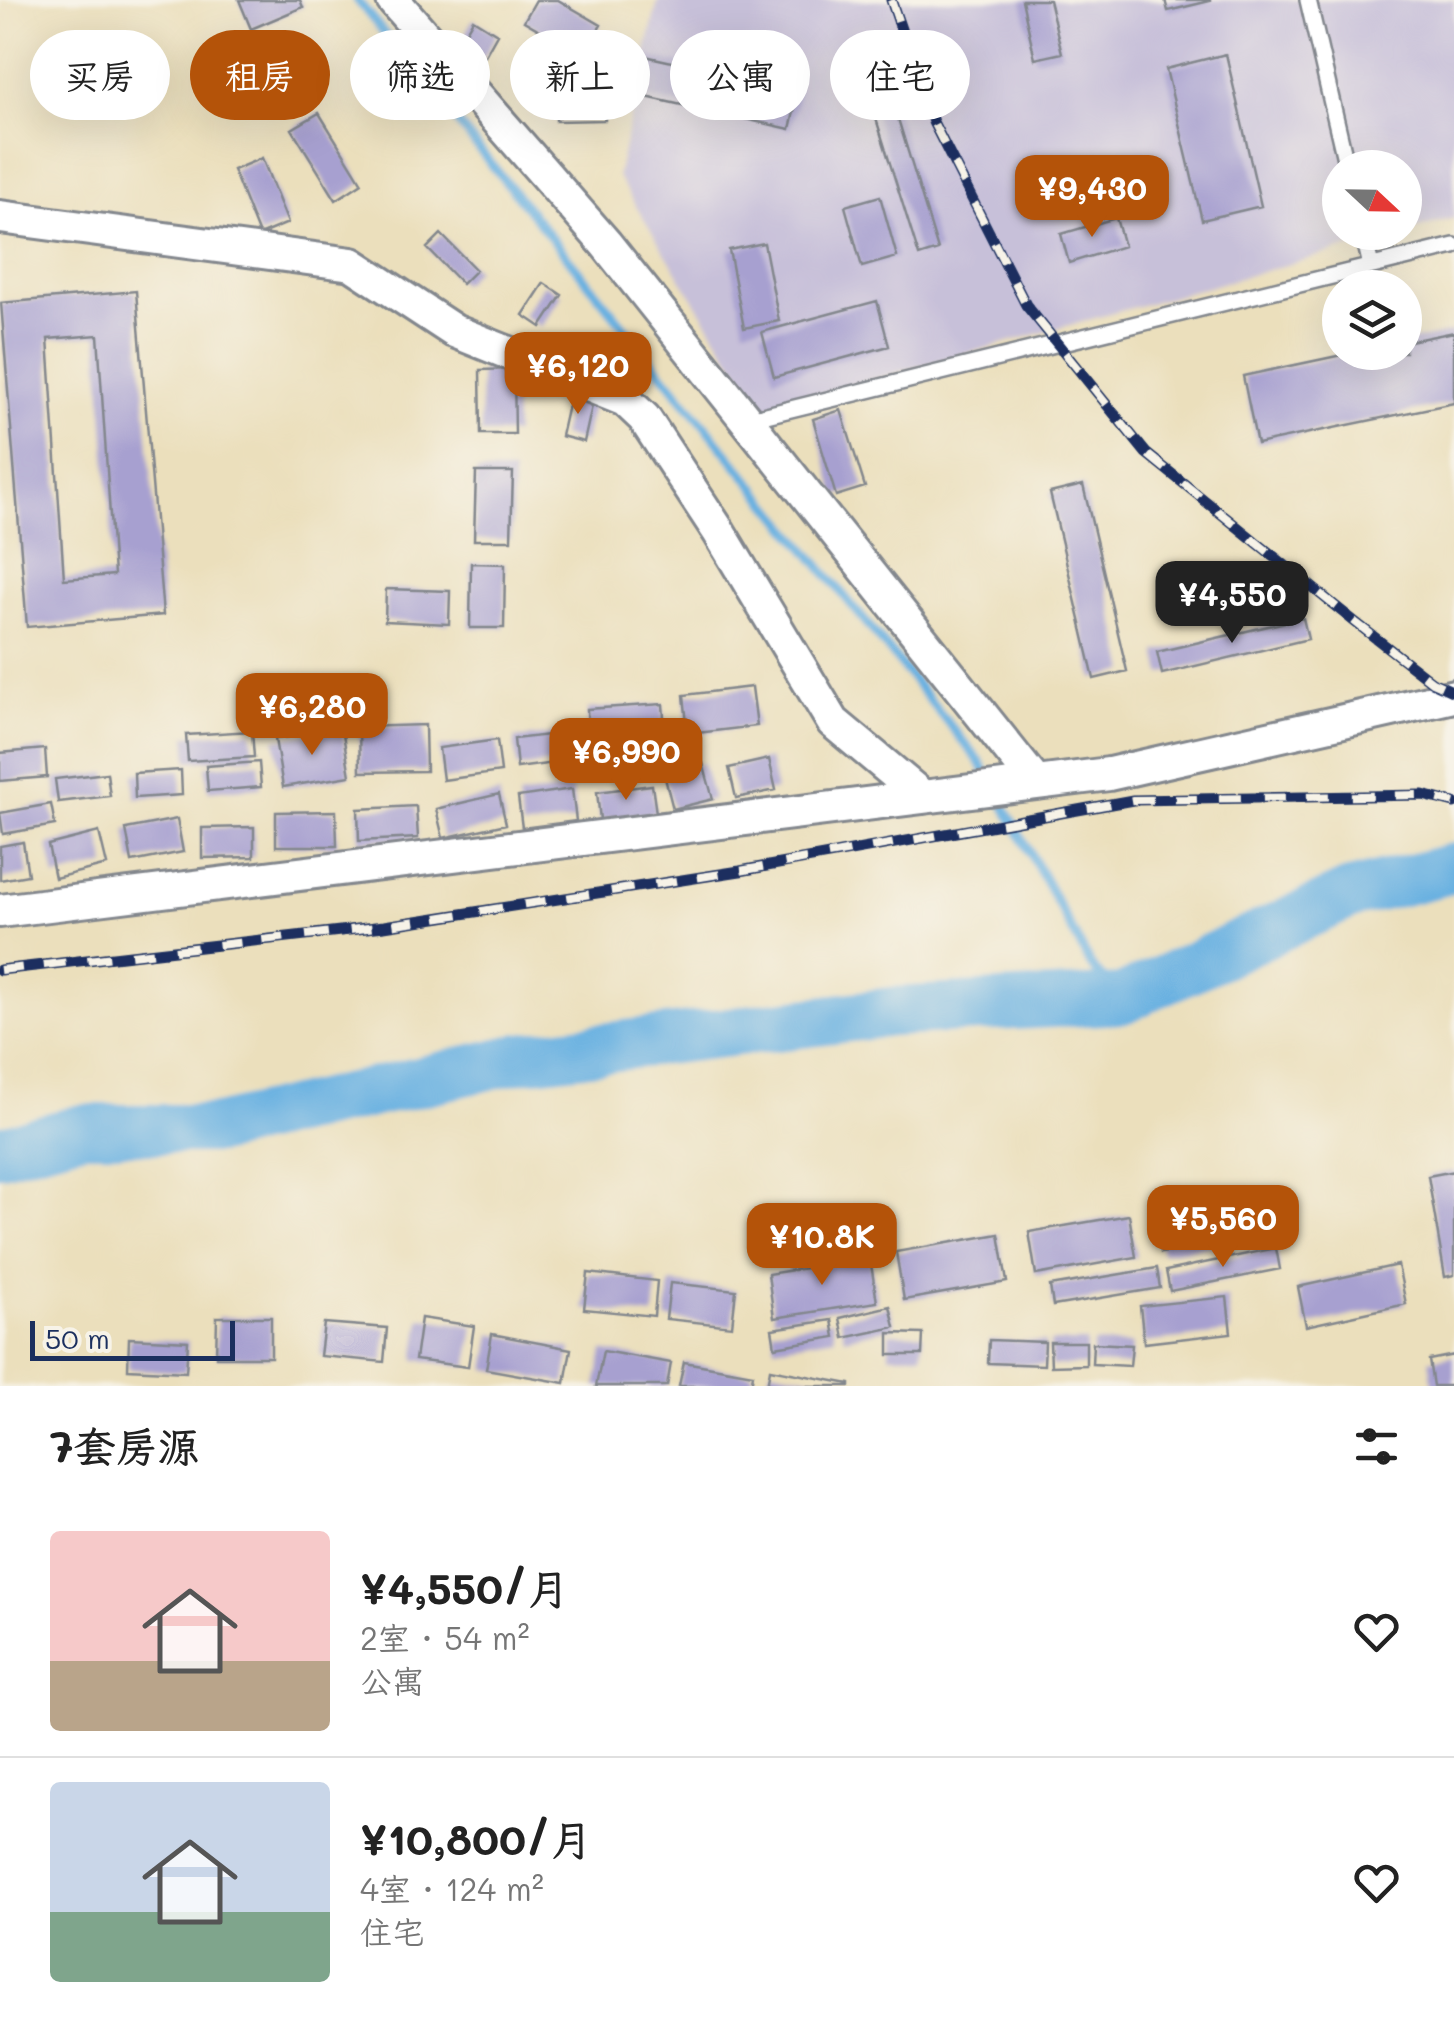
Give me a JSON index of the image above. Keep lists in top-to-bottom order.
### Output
{
  "scale_bar": "50 m",
  "north": "right",
  "page": {
    "chip": [
      "买房",
      "租房",
      "筛选",
      "新上",
      "公寓",
      "住宅"
    ],
    "price": [
      "¥9,430",
      "¥6,120",
      "¥4,550",
      "¥6,280",
      "¥6,990",
      "¥5,560",
      "¥10.8K"
    ],
    "scale": "50 m",
    "heading": "7套房源",
    "list": [
      {
        "name": "¥4,550/月",
        "note": "2室 · 54 m² · 公寓"
      },
      {
        "name": "¥10,800/月",
        "note": "4室 · 124 m² · 住宅"
      }
    ]
  }
}
